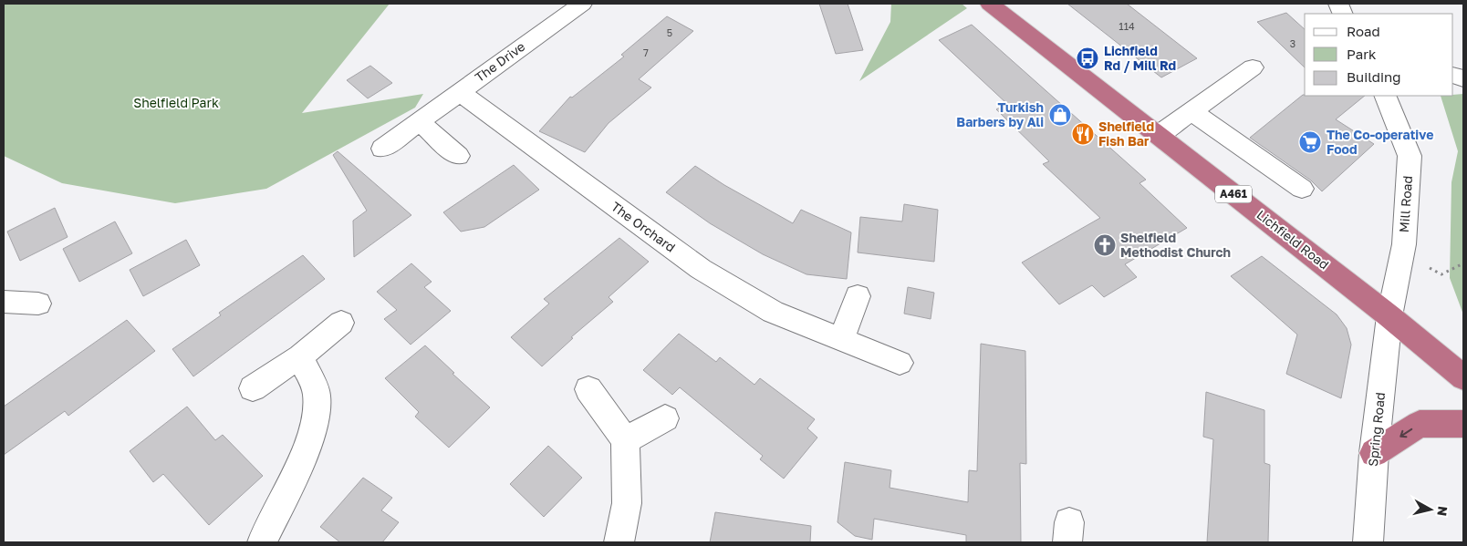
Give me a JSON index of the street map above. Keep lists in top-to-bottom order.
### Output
{
  "streets": {
    "highway": ["A461", "Lichfield Road"],
    "street": [
      "The Drive",
      "Mill Road",
      "The Orchard",
      "Spring Road"
    ]
  },
  "crossings": [
    ["The Drive", "The Orchard"],
    ["Mill Road", "Lichfield Road"],
    ["Mill Road", "Spring Road"],
    ["Lichfield Road", "Spring Road"]
  ],
  "parks": ["Shelfield Park"],
  "places": {
    "bus stop": ["Lichfield Rd / Mill Rd"],
    "shop": ["Turkish Barbers by Ali"],
    "restaurant": ["Shelfield Fish Bar"],
    "supermarket": ["The Co-operative Food"],
    "church": ["Shelfield Methodist Church"]
  },
  "house_numbers": [
    "114",
    "5",
    "3",
    "7"
  ],
  "legend": ["Road", "Park", "Building"],
  "north": "right"
}
